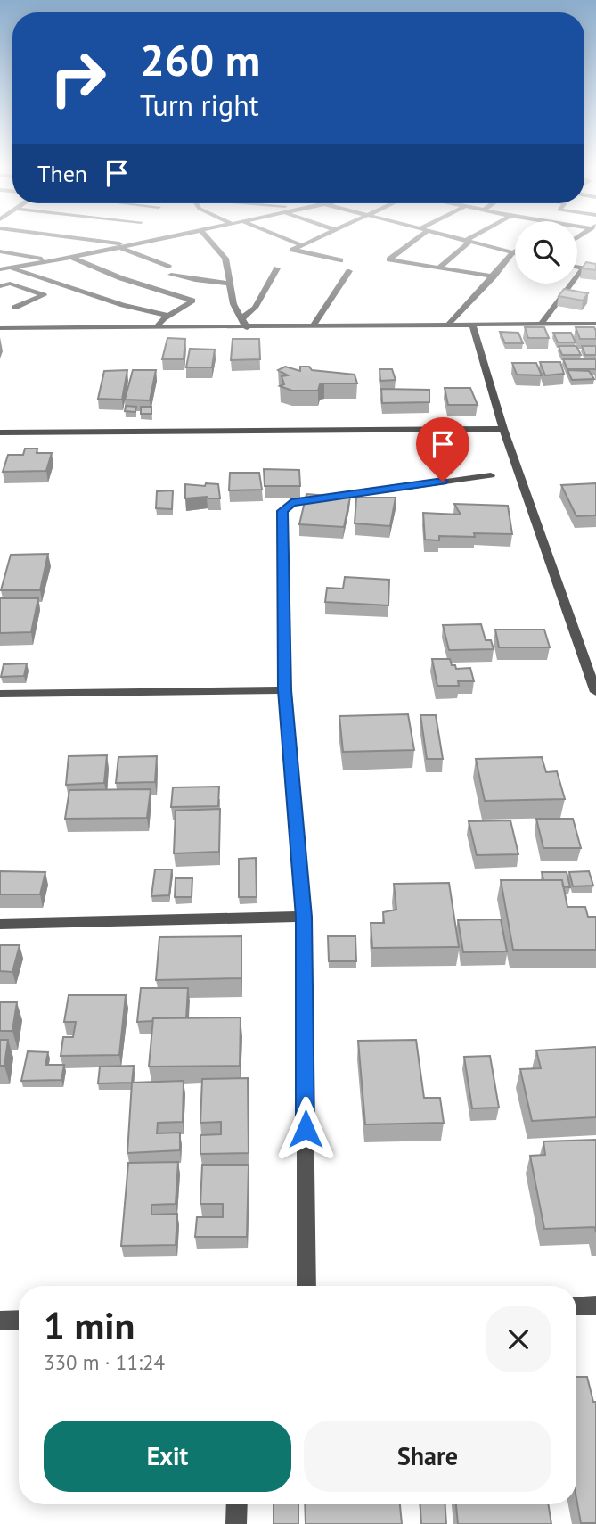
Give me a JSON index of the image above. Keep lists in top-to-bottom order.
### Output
{
  "page": {
    "turn": ["260 m", "Turn right"],
    "then": "Then",
    "heading": ["1 min", "330 m · 11:24"],
    "buttons": ["Exit", "Share"]
  }
}
